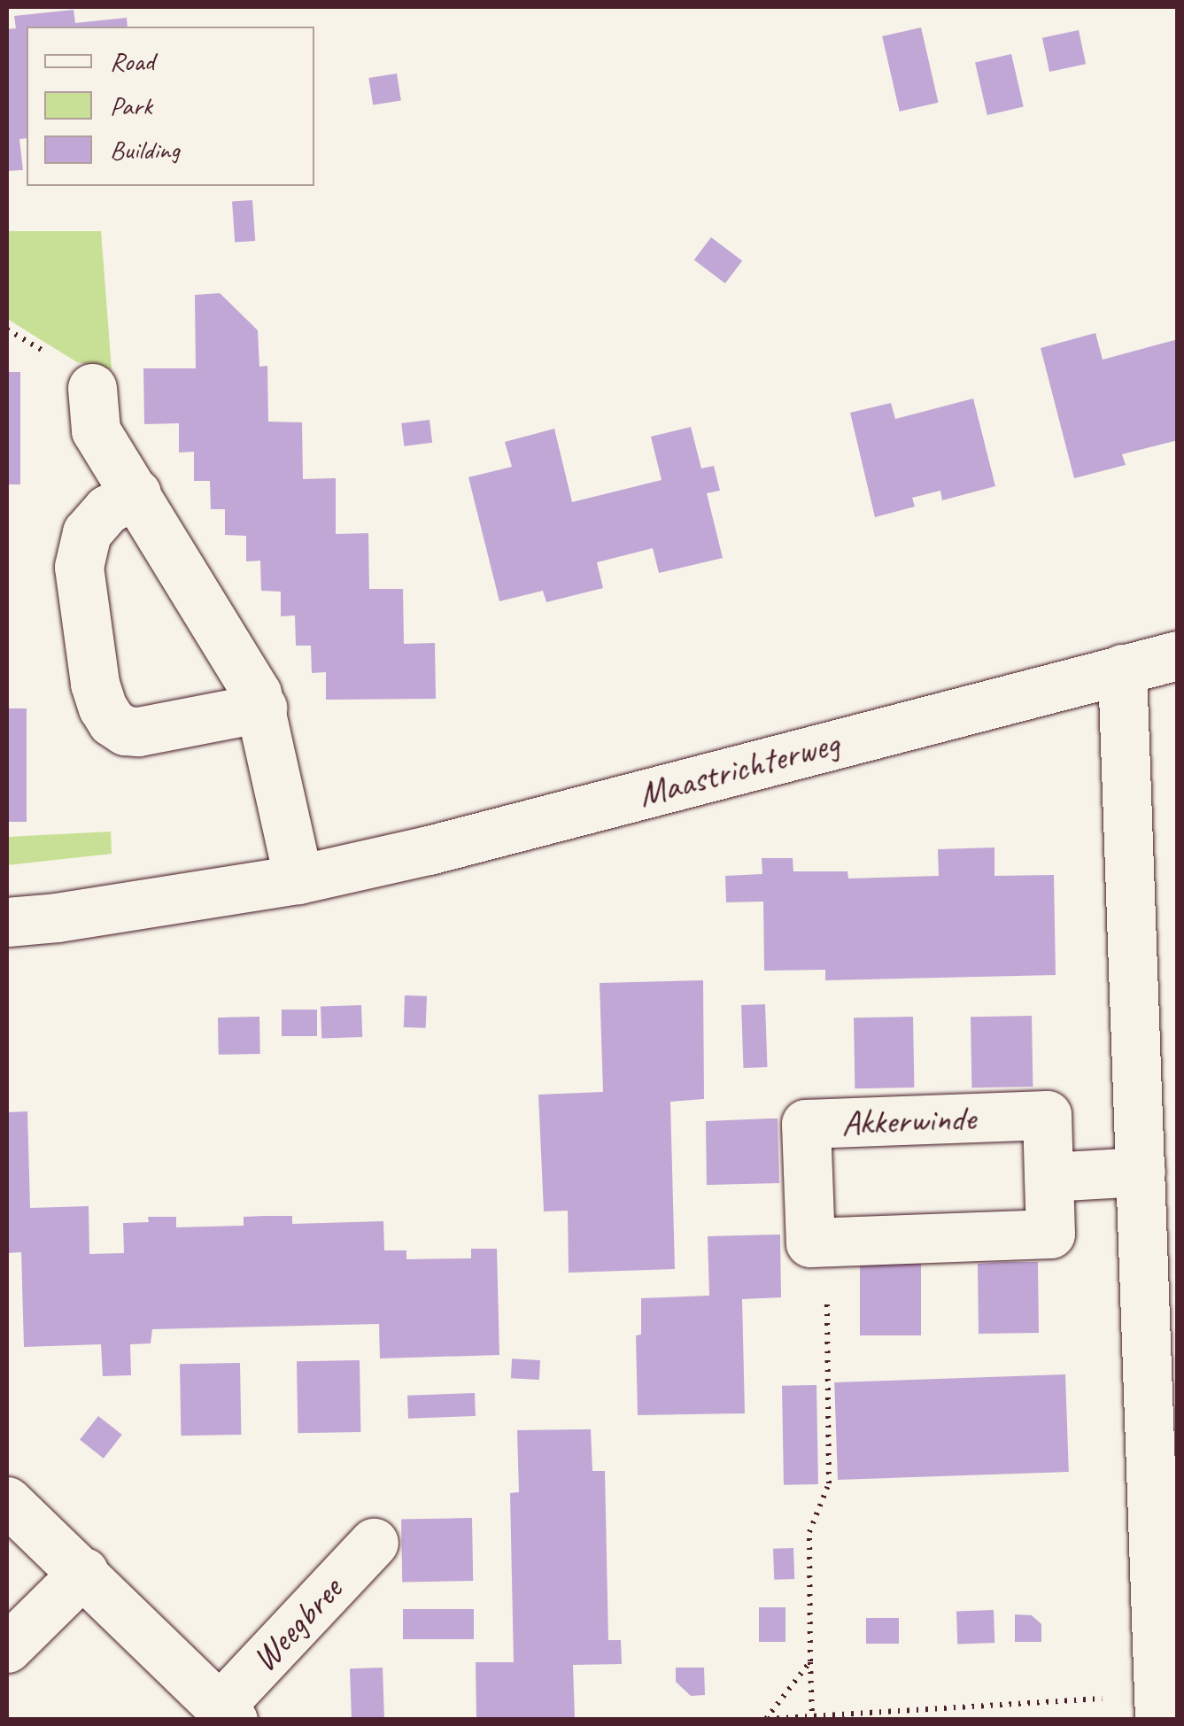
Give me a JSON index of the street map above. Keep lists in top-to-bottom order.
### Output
{
  "streets": {
    "street": ["Maastrichterweg", "Akkerwinde", "Weegbree"]
  },
  "legend": ["Road", "Park", "Building"]
}
